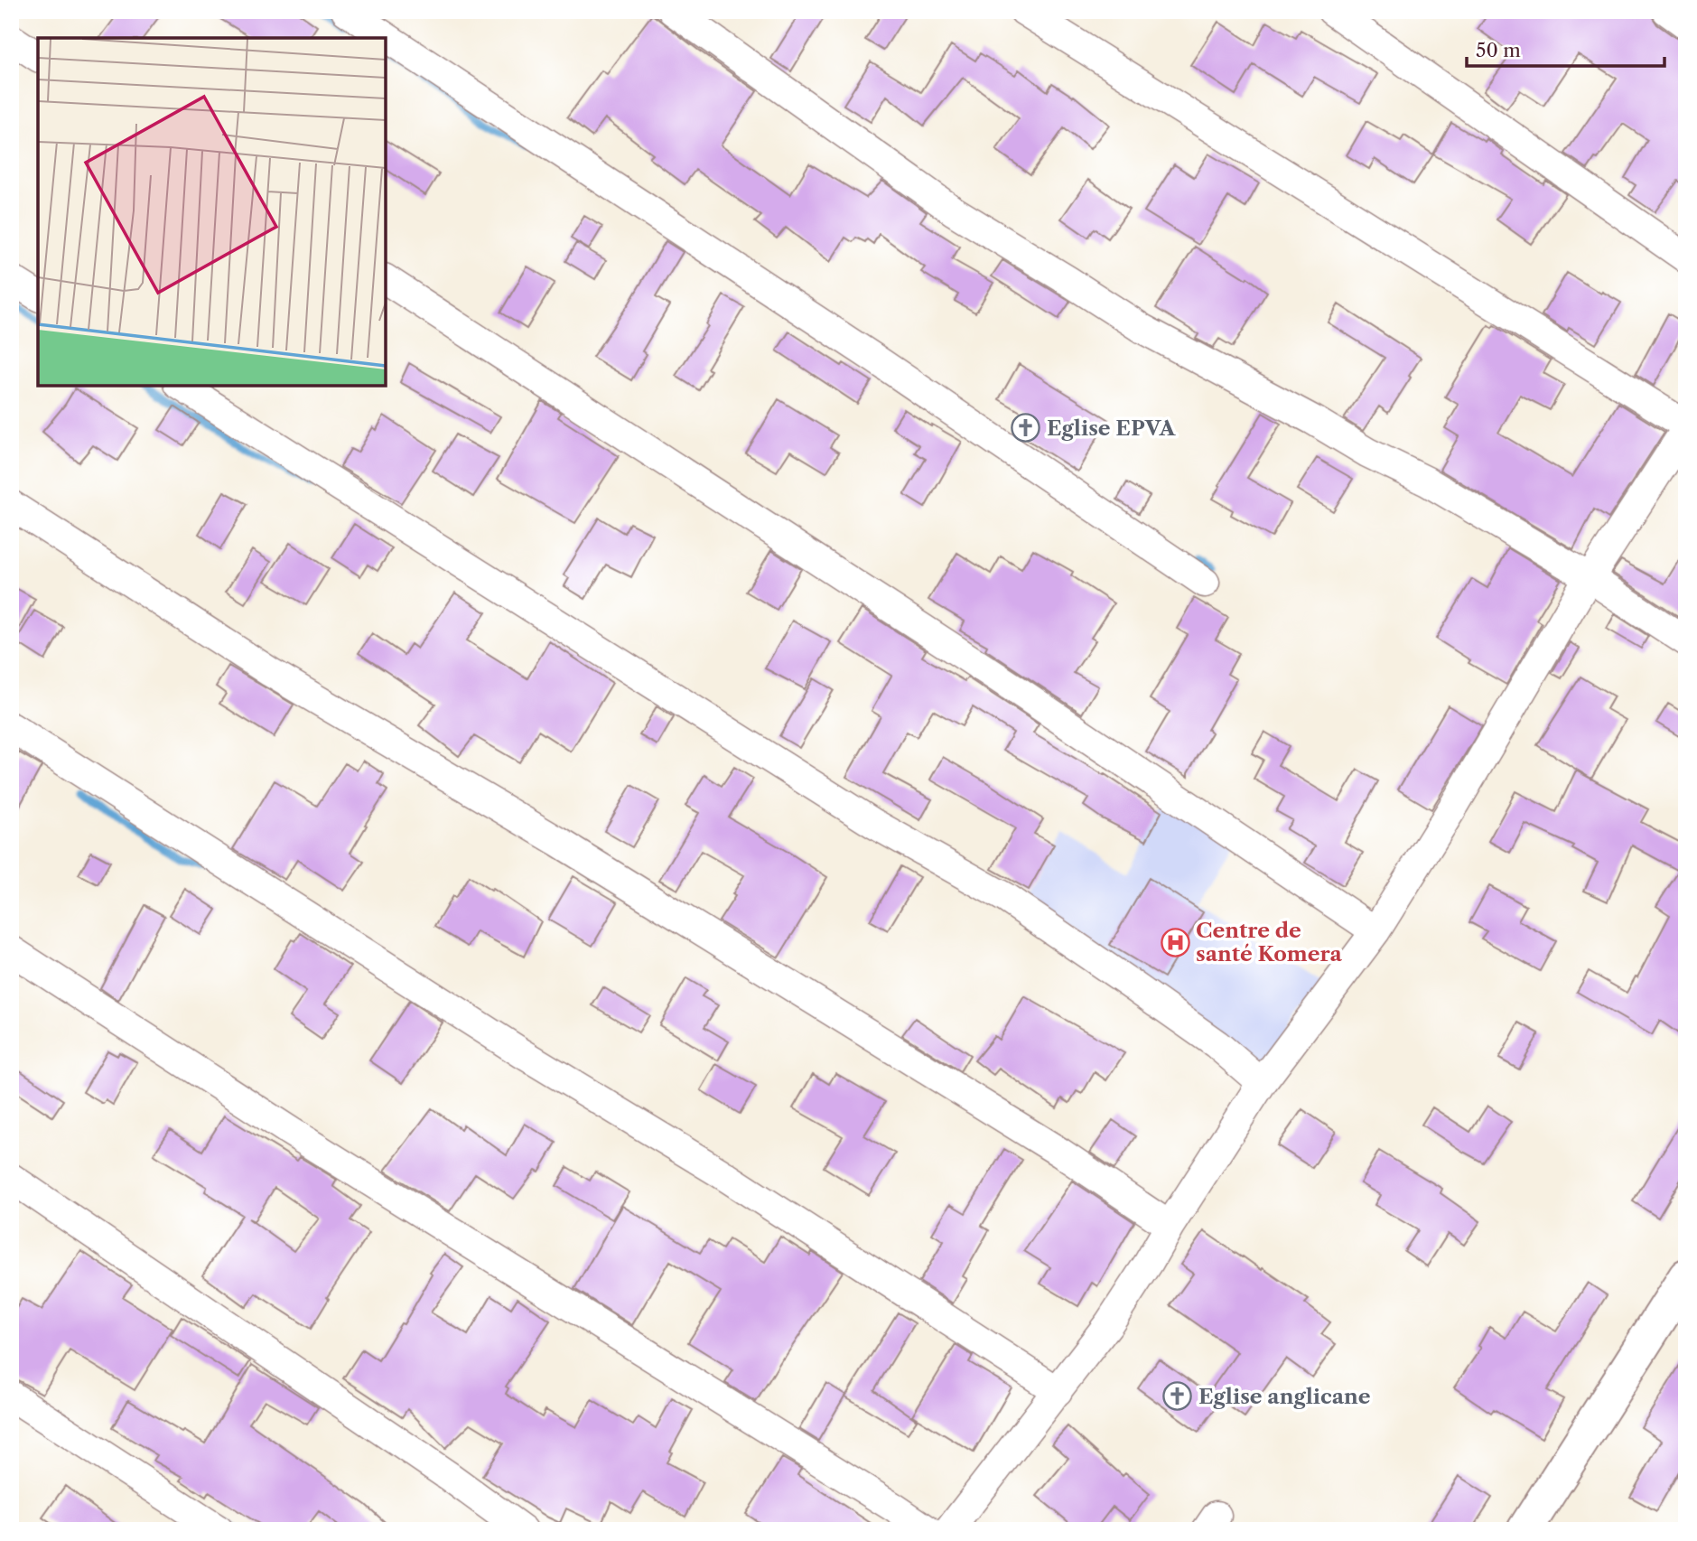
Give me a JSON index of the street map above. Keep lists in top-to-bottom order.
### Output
{
  "places": {
    "church": ["Eglise EPVA", "Eglise anglicane"],
    "hospital": ["Centre de santé Komera"]
  },
  "scale_bar": "50 m"
}
